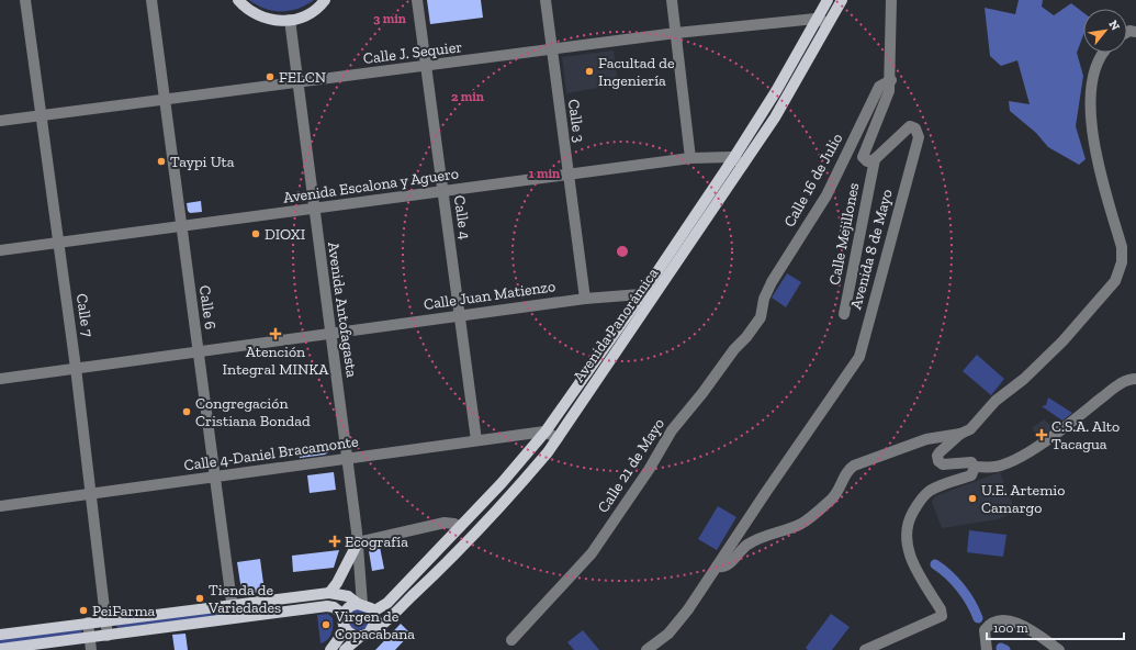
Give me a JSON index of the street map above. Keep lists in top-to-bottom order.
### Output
{
  "streets": {
    "main road": ["Avenida Panorámica"],
    "street": [
      "Calle J. Sequier",
      "Calle 3",
      "Calle 16 de Julio",
      "Avenida Escalona y Aguero",
      "Calle 4",
      "Calle Mejillones",
      "Avenida 8 de Mayo",
      "Calle Juan Matienzo",
      "Calle 6",
      "Avenida Antofagasta",
      "Calle 7",
      "Calle 4-Daniel Bracamonte",
      "Calle 21 de Mayo"
    ]
  },
  "crossings": [
    ["Calle J. Sequier", "Calle 3"],
    ["Calle J. Sequier", "Calle 4"],
    ["Calle J. Sequier", "Calle 6"],
    ["Calle J. Sequier", "Avenida Antofagasta"],
    ["Calle J. Sequier", "Calle 7"],
    ["Calle J. Sequier", "Avenida Panorámica"],
    ["Calle 3", "Avenida Escalona y Aguero"],
    ["Calle 3", "Calle Juan Matienzo"],
    ["Calle 16 de Julio", "Calle 21 de Mayo"],
    ["Avenida Escalona y Aguero", "Calle 4"],
    ["Avenida Escalona y Aguero", "Calle 6"],
    ["Avenida Escalona y Aguero", "Avenida Antofagasta"],
    ["Avenida Escalona y Aguero", "Calle 7"],
    ["Avenida Escalona y Aguero", "Avenida Panorámica"],
    ["Calle 4", "Calle Juan Matienzo"],
    ["Calle 4", "Calle 4-Daniel Bracamonte"],
    ["Calle Mejillones", "Avenida 8 de Mayo"],
    ["Calle Juan Matienzo", "Calle 6"],
    ["Calle Juan Matienzo", "Avenida Antofagasta"],
    ["Calle Juan Matienzo", "Calle 7"],
    ["Calle Juan Matienzo", "Avenida Panorámica"],
    ["Calle 6", "Calle 4-Daniel Bracamonte"],
    ["Avenida Antofagasta", "Avenida Panorámica"],
    ["Avenida Antofagasta", "Calle 4-Daniel Bracamonte"],
    ["Calle 7", "Calle 4-Daniel Bracamonte"],
    ["Avenida Panorámica", "Calle 4-Daniel Bracamonte"]
  ],
  "places": {
    "other": [
      "Facultad de Ingeniería",
      "FELCN",
      "Taypi Uta",
      "DIOXI",
      "Congregación Cristiana Bondad",
      "U.E. Artemio Camargo",
      "Tienda de Variedades",
      "PeiFarma",
      "Virgen de Copacabana"
    ],
    "health": ["Atención Integral MINKA", "C.S.A. Alto Tacagua", "Ecografía"]
  },
  "scale_bar": "100 m",
  "north": "top right",
  "rings": ["3 min", "2 min", "1 min"]
}
